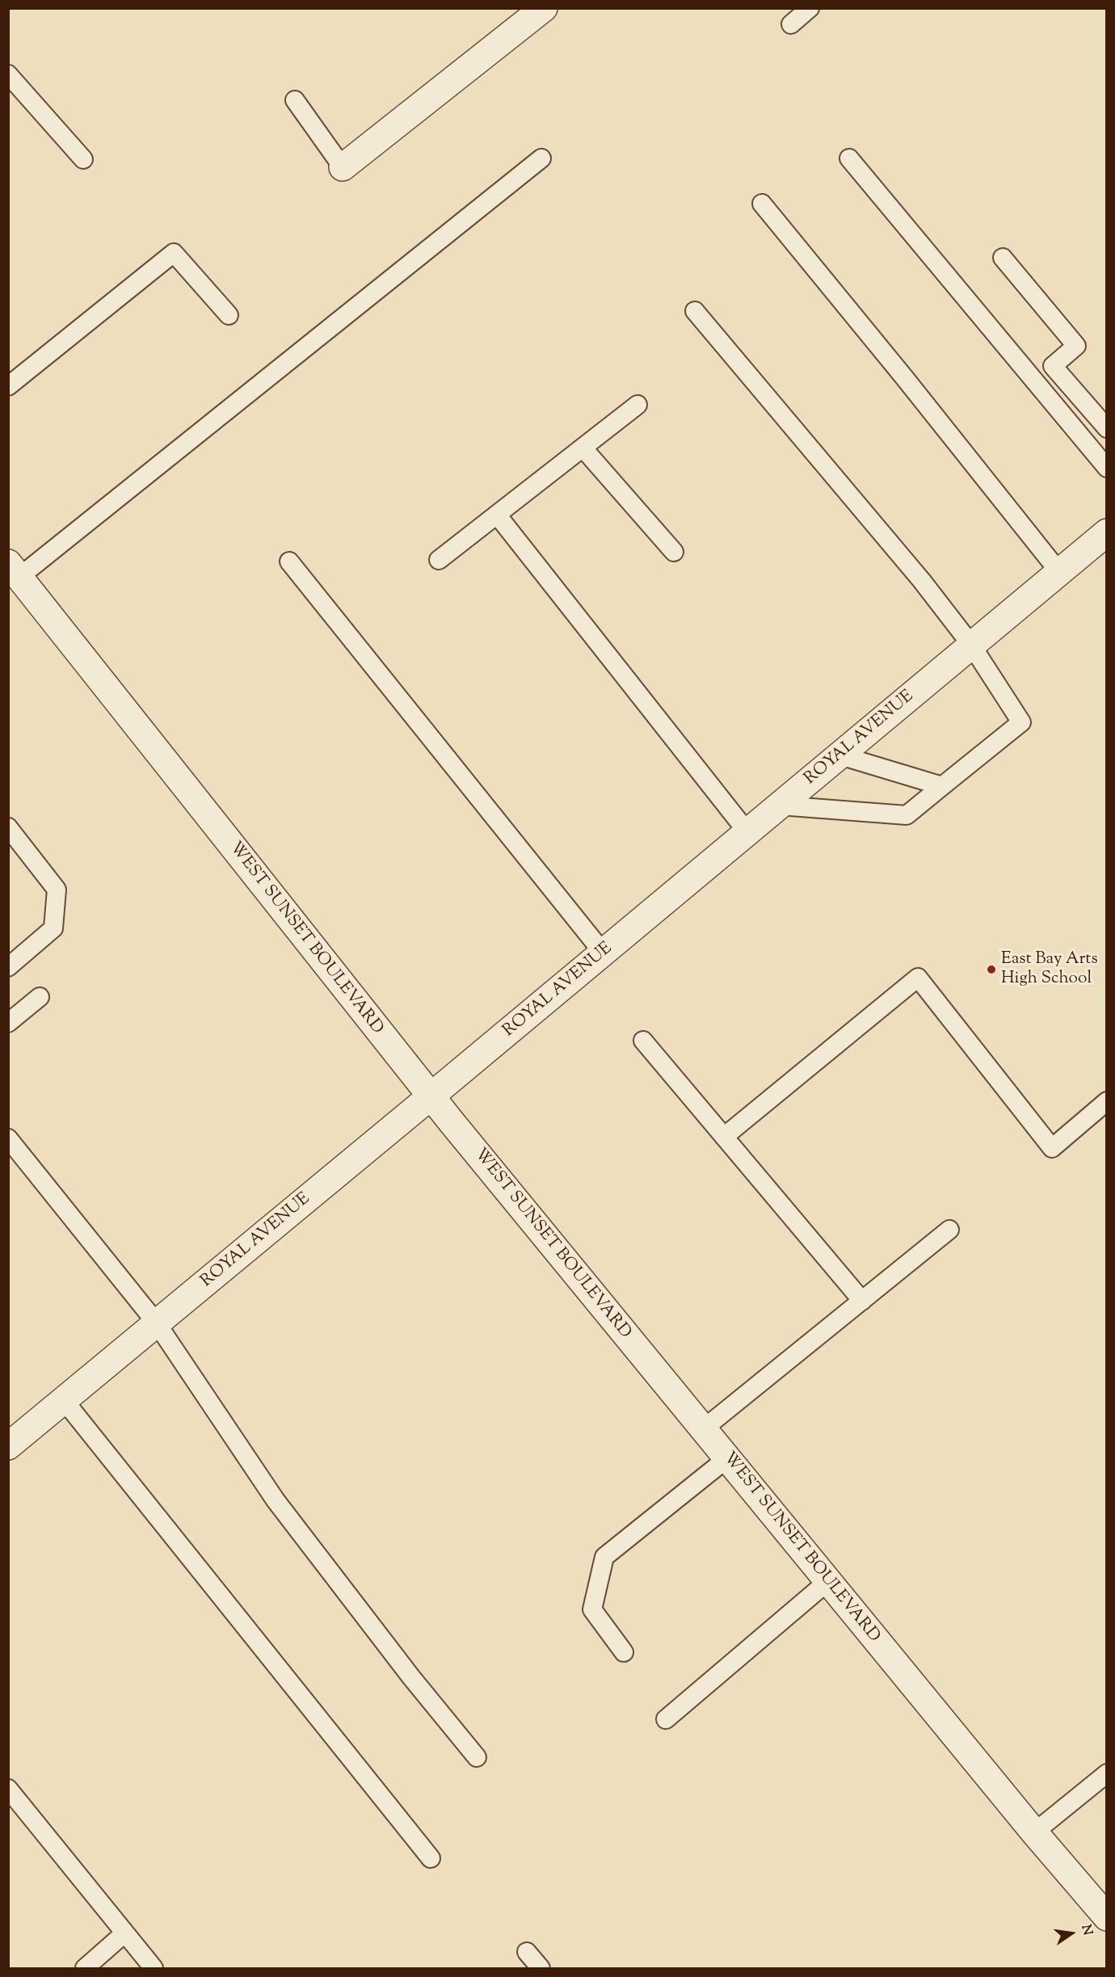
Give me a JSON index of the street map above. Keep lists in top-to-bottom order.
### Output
{
  "streets": {
    "street": ["ROYAL AVENUE", "WEST SUNSET BOULEVARD"]
  },
  "crossings": [
    ["ROYAL AVENUE", "WEST SUNSET BOULEVARD"]
  ],
  "places": ["East Bay Arts High School"],
  "north": "right"
}
